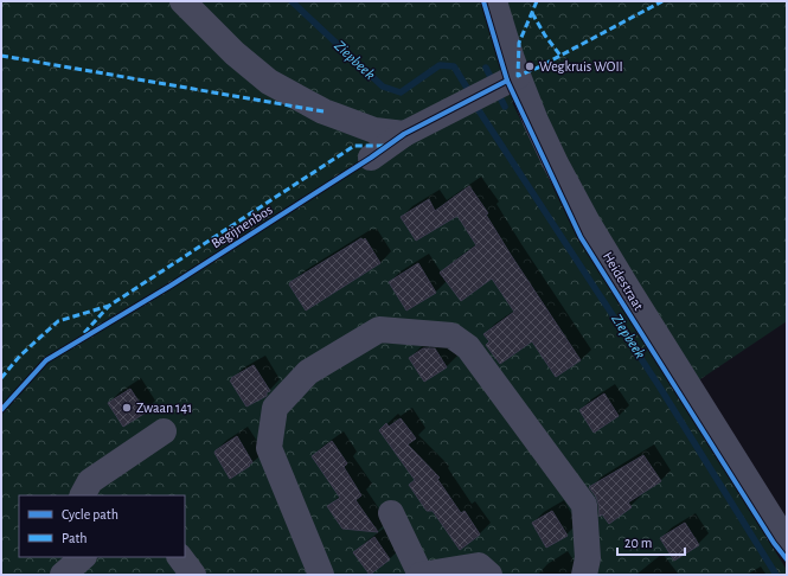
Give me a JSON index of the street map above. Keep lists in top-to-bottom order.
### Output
{
  "streets": {
    "street": ["Heidestraat"],
    "cycle path": ["Begijnenbos"]
  },
  "water": ["Ziepbeek"],
  "places": ["Wegkruis WOII", "Zwaan 141"],
  "legend": ["Cycle path", "Path"],
  "scale_bar": "20 m"
}
